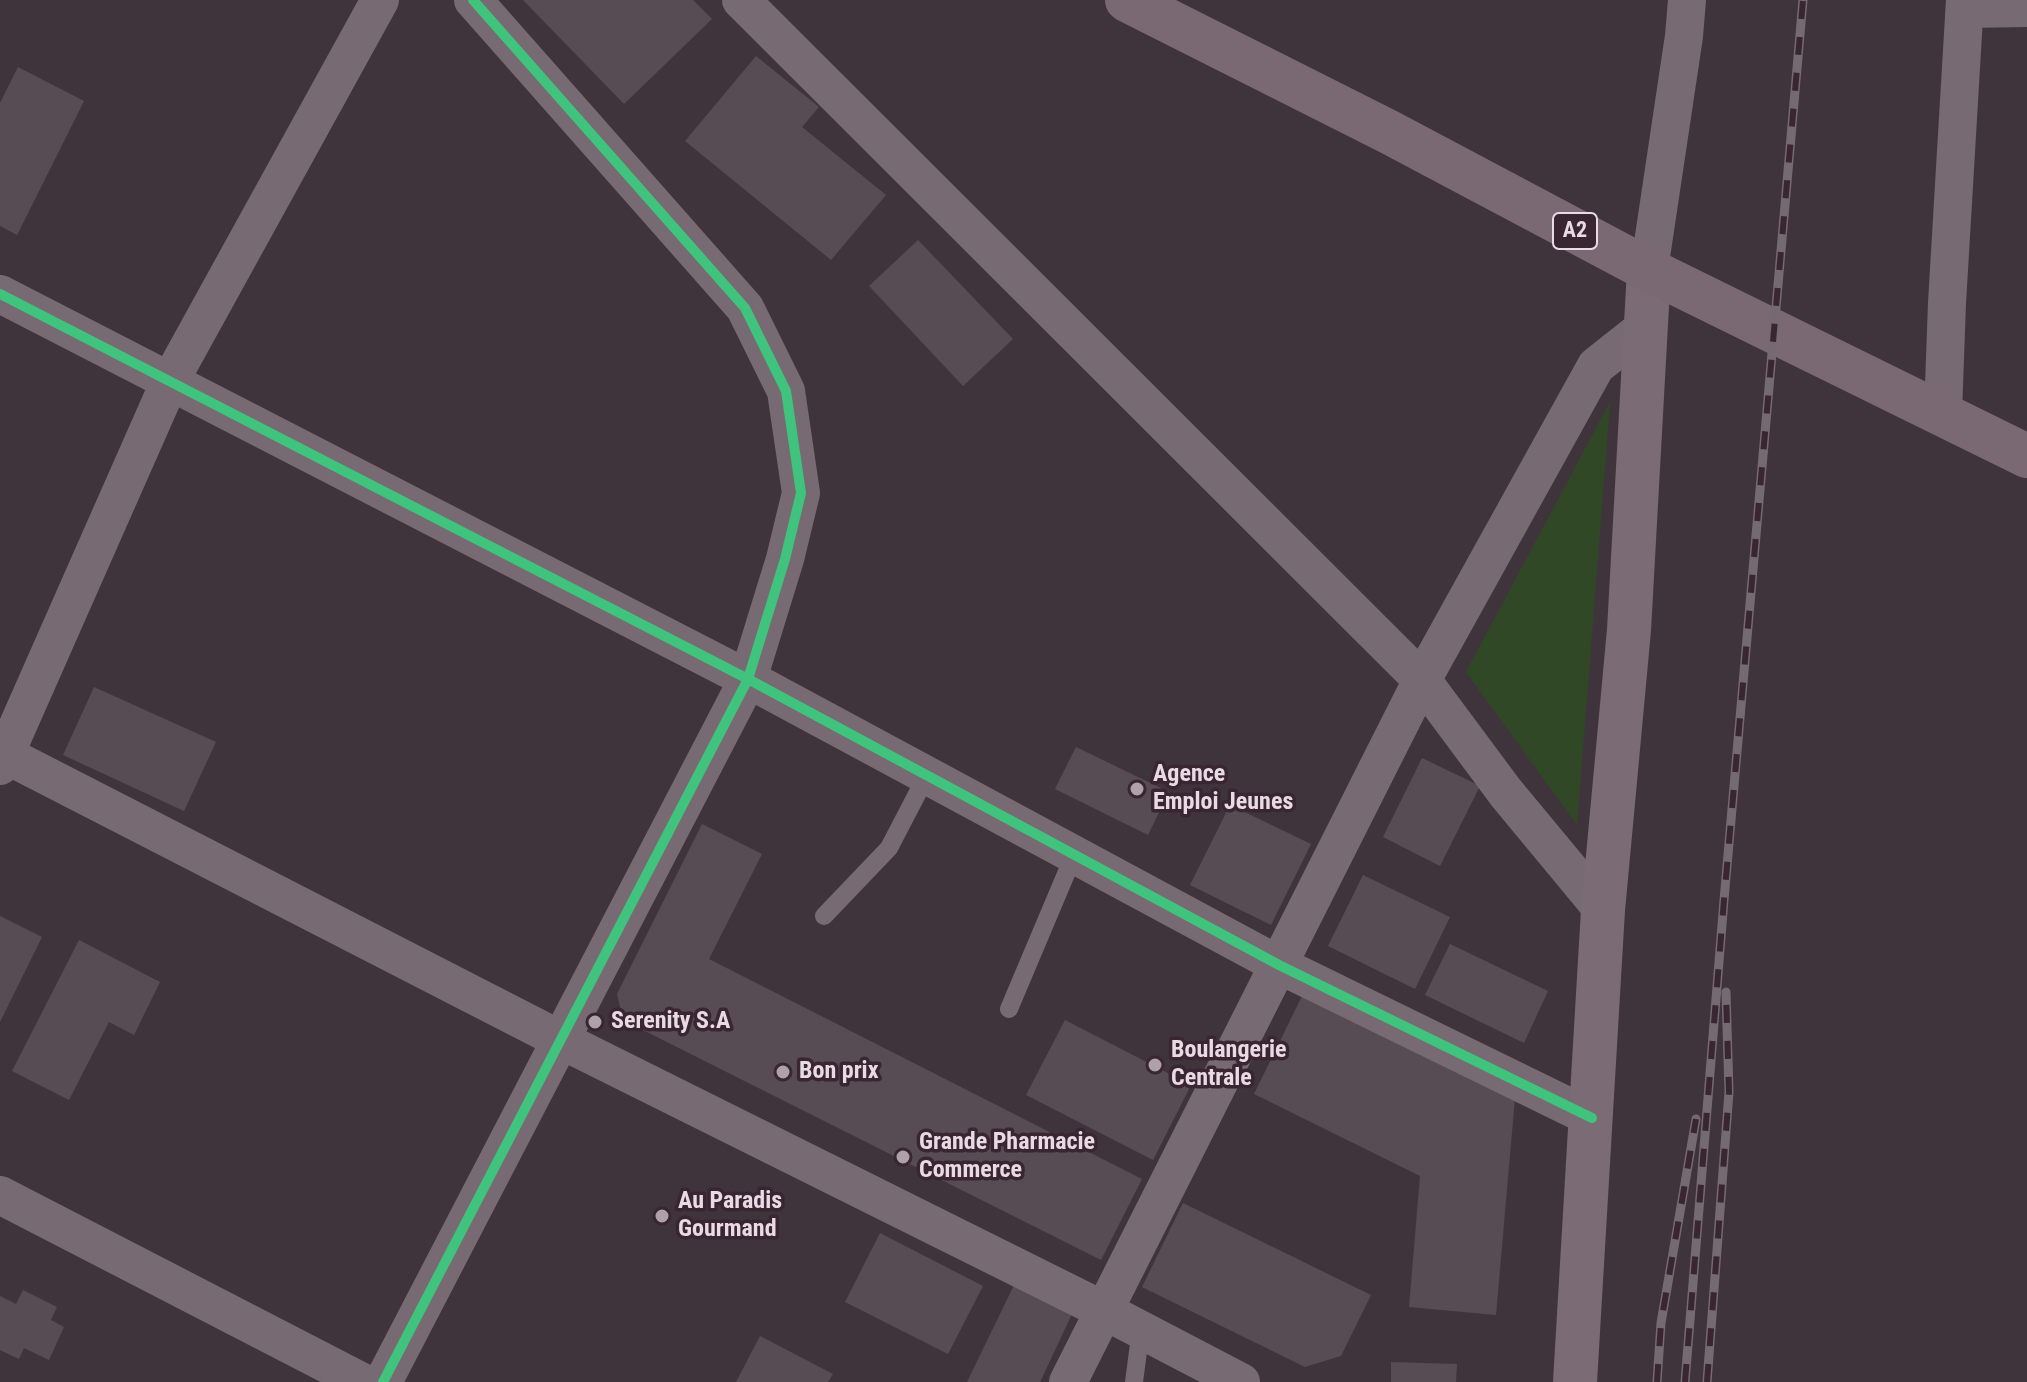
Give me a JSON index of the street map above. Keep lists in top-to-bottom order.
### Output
{
  "streets": {
    "main road": ["A2"]
  },
  "places": [
    "Agence Emploi Jeunes",
    "Serenity S.A",
    "Boulangerie Centrale",
    "Bon prix",
    "Grande Pharmacie Commerce",
    "Au Paradis Gourmand"
  ]
}
